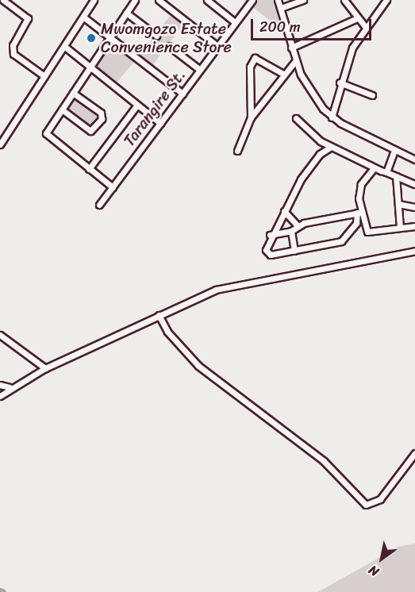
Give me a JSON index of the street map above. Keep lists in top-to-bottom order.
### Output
{
  "streets": {
    "street": ["Tarangire St."]
  },
  "places": ["Mwomgozo Estate Convenience Store"],
  "scale_bar": "200 m",
  "north": "bottom left"
}
